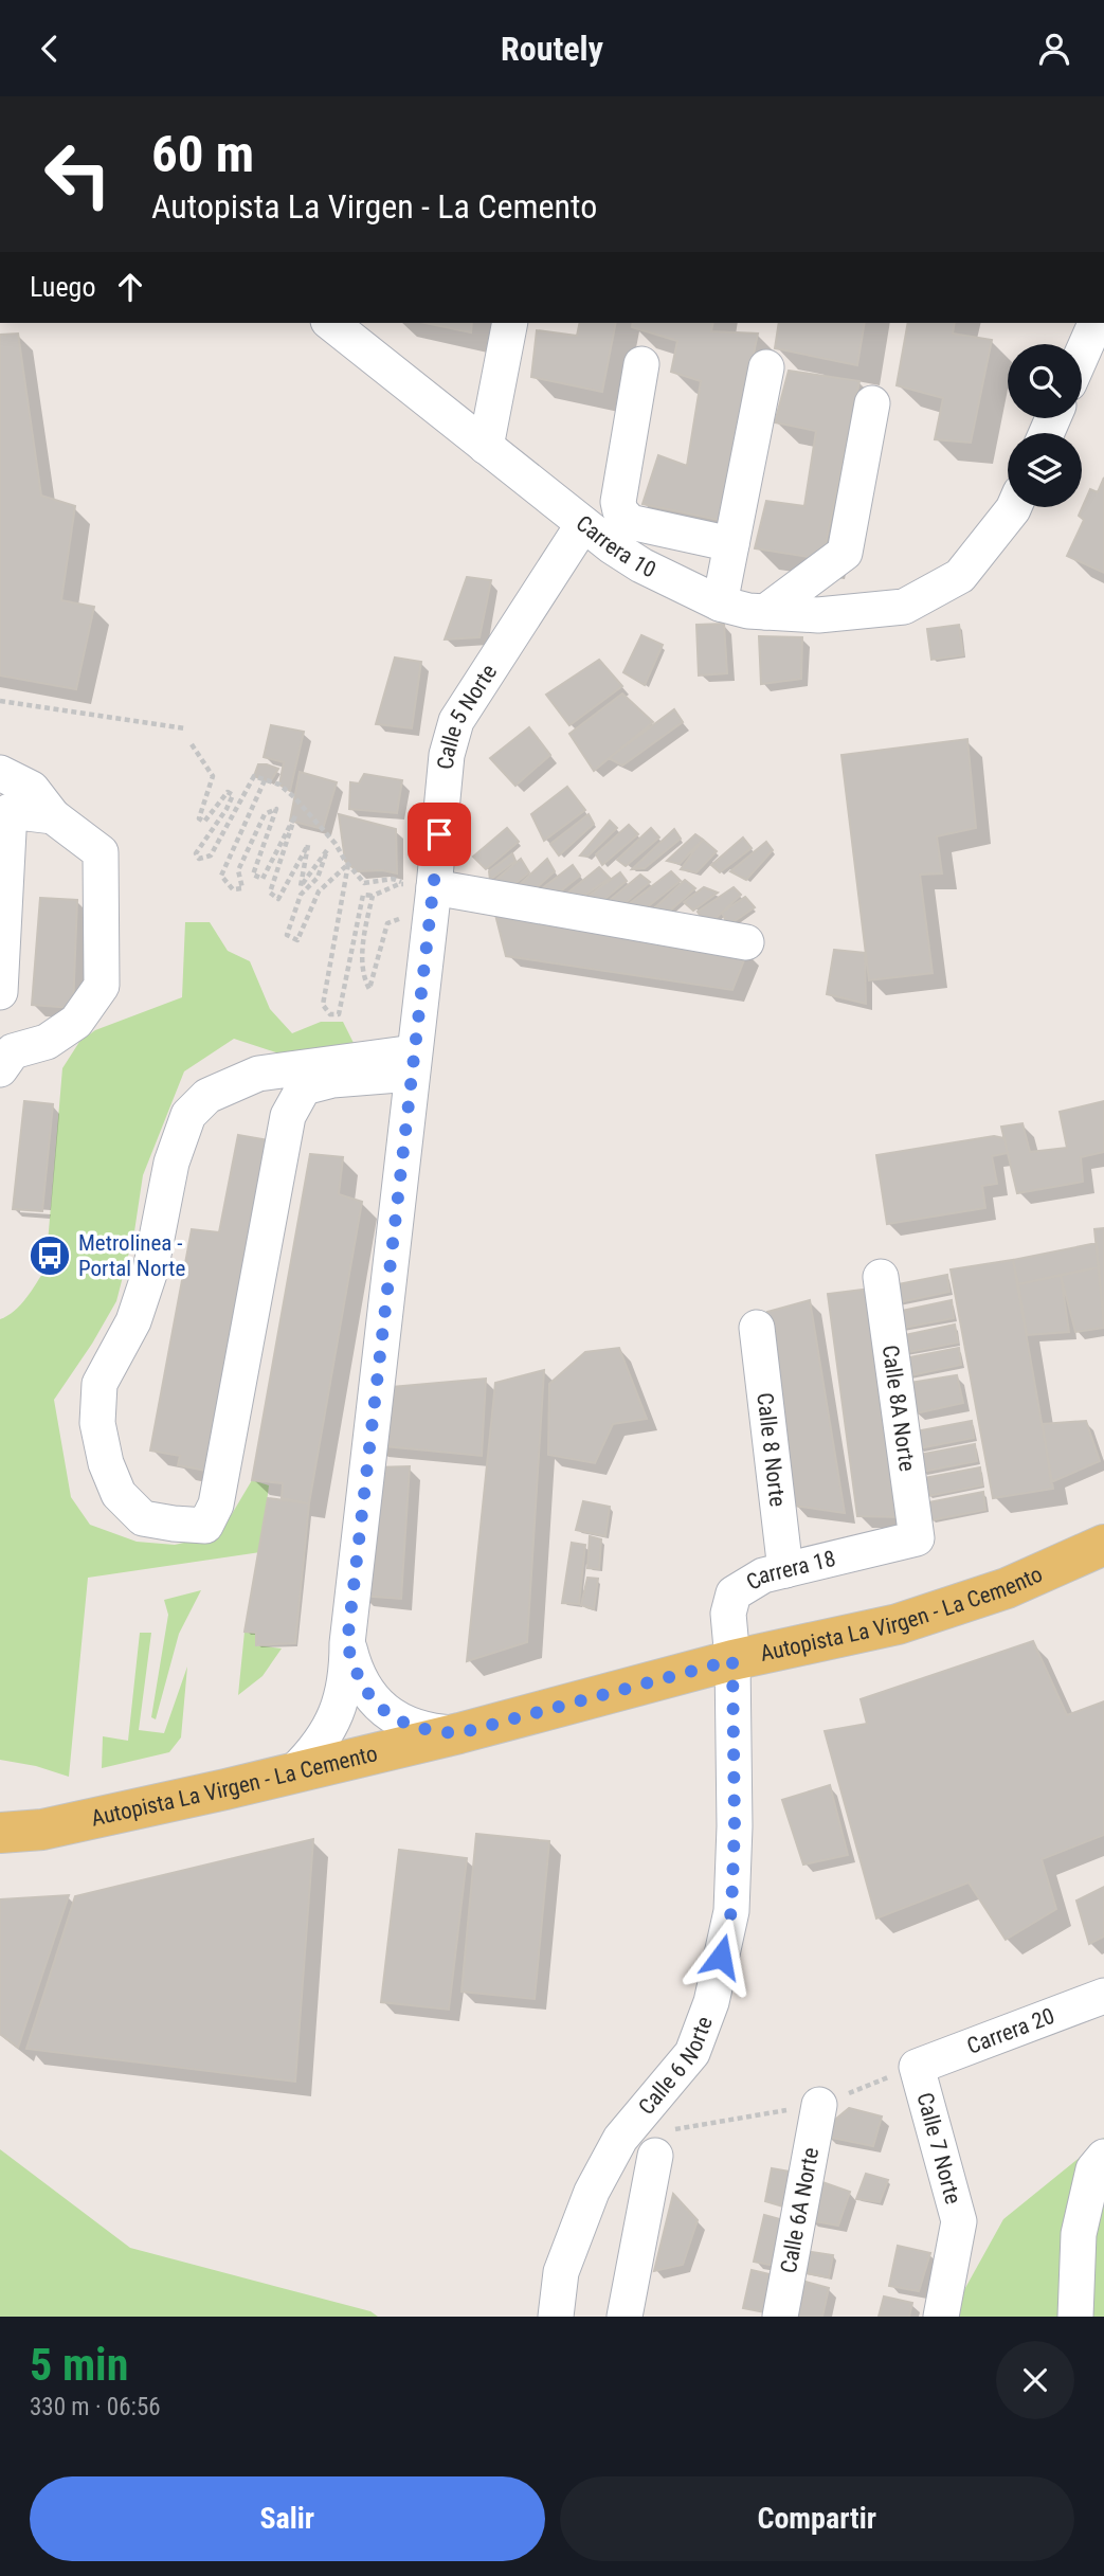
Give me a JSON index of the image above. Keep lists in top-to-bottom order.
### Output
{
  "streets": {
    "main road": ["Autopista La Virgen - La Cemento"],
    "street": [
      "Carrera 10",
      "Calle 5 Norte",
      "Calle 8A Norte",
      "Calle 8 Norte",
      "Carrera 18",
      "Carrera 20",
      "Calle 6 Norte",
      "Calle 7 Norte",
      "Calle 6A Norte"
    ]
  },
  "crossings": [
    ["Carrera 10", "Calle 5 Norte"],
    ["Calle 5 Norte", "Autopista La Virgen - La Cemento"],
    ["Calle 8A Norte", "Carrera 18"],
    ["Calle 8 Norte", "Carrera 18"],
    ["Carrera 18", "Autopista La Virgen - La Cemento"],
    ["Carrera 18", "Calle 6 Norte"],
    ["Autopista La Virgen - La Cemento", "Calle 6 Norte"],
    ["Carrera 20", "Calle 7 Norte"]
  ],
  "places": {
    "bus stop": ["Metrolinea - Portal Norte"]
  },
  "page": {
    "header": "Routely",
    "turn": ["60 m", "Autopista La Virgen - La Cemento"],
    "then": "Luego",
    "heading": ["5 min", "330 m · 06:56"],
    "buttons": ["Salir", "Compartir"]
  }
}
